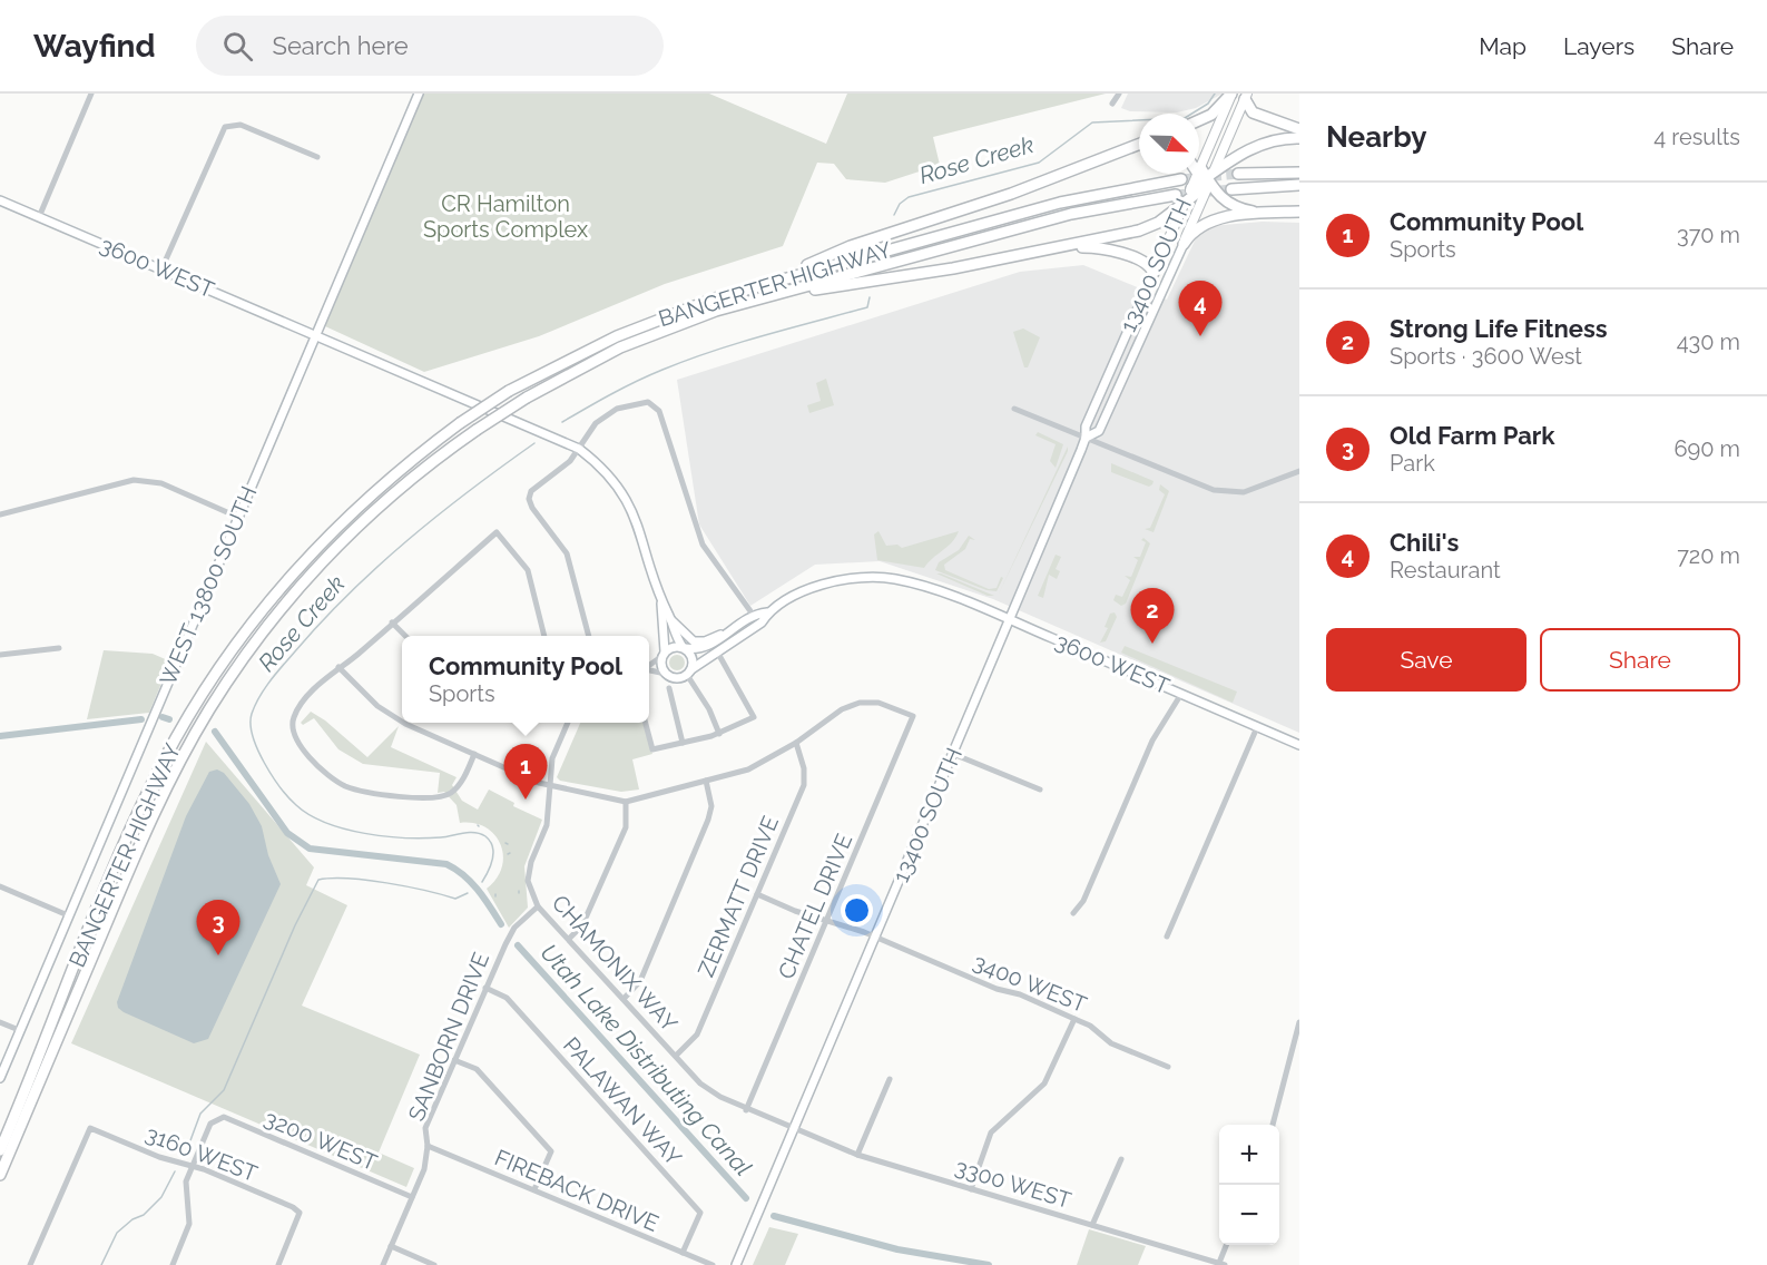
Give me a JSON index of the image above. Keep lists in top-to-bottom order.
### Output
{
  "streets": {
    "highway": ["BANGERTER HIGHWAY"],
    "main road": ["13400 SOUTH"],
    "street": [
      "3600 WEST",
      "WEST 13800 SOUTH",
      "ZERMATT DRIVE",
      "CHATEL DRIVE",
      "CHAMONIX WAY",
      "3400 WEST",
      "SANBORN DRIVE",
      "PALAWAN WAY",
      "3200 WEST",
      "3160 WEST",
      "3300 WEST",
      "FIREBACK DRIVE"
    ]
  },
  "crossings": [
    ["13400 SOUTH", "3600 WEST"],
    ["13400 SOUTH", "CHAMONIX WAY"],
    ["13400 SOUTH", "3400 WEST"],
    ["13400 SOUTH", "3300 WEST"],
    ["3600 WEST", "WEST 13800 SOUTH"],
    ["ZERMATT DRIVE", "CHATEL DRIVE"],
    ["ZERMATT DRIVE", "CHAMONIX WAY"],
    ["ZERMATT DRIVE", "3400 WEST"],
    ["CHATEL DRIVE", "CHAMONIX WAY"],
    ["CHATEL DRIVE", "3400 WEST"],
    ["CHAMONIX WAY", "SANBORN DRIVE"],
    ["CHAMONIX WAY", "3300 WEST"],
    ["SANBORN DRIVE", "PALAWAN WAY"],
    ["SANBORN DRIVE", "3200 WEST"],
    ["SANBORN DRIVE", "FIREBACK DRIVE"],
    ["PALAWAN WAY", "FIREBACK DRIVE"],
    ["3200 WEST", "3160 WEST"]
  ],
  "water": ["Rose Creek", "Utah Lake Distributing Canal"],
  "parks": ["CR Hamilton Sports Complex"],
  "north": "bottom right",
  "page": {
    "header": "Wayfind",
    "search": "Search here",
    "nav": ["Map", "Layers", "Share"],
    "heading": ["Nearby", "4 results"],
    "list": [
      {
        "mark": "1",
        "name": "Community Pool",
        "note": "Sports",
        "value": "370 m"
      },
      {
        "mark": "2",
        "name": "Strong Life Fitness",
        "note": "Sports · 3600 West",
        "value": "430 m"
      },
      {
        "mark": "3",
        "name": "Old Farm Park",
        "note": "Park",
        "value": "690 m"
      },
      {
        "mark": "4",
        "name": "Chili's",
        "note": "Restaurant",
        "value": "720 m"
      }
    ],
    "pins": [
      "4",
      "2",
      "1",
      "3"
    ],
    "buttons": ["Save", "Share"],
    "popup": ["Community Pool", "Sports"],
    "map_buttons": ["+", "−"]
  }
}
